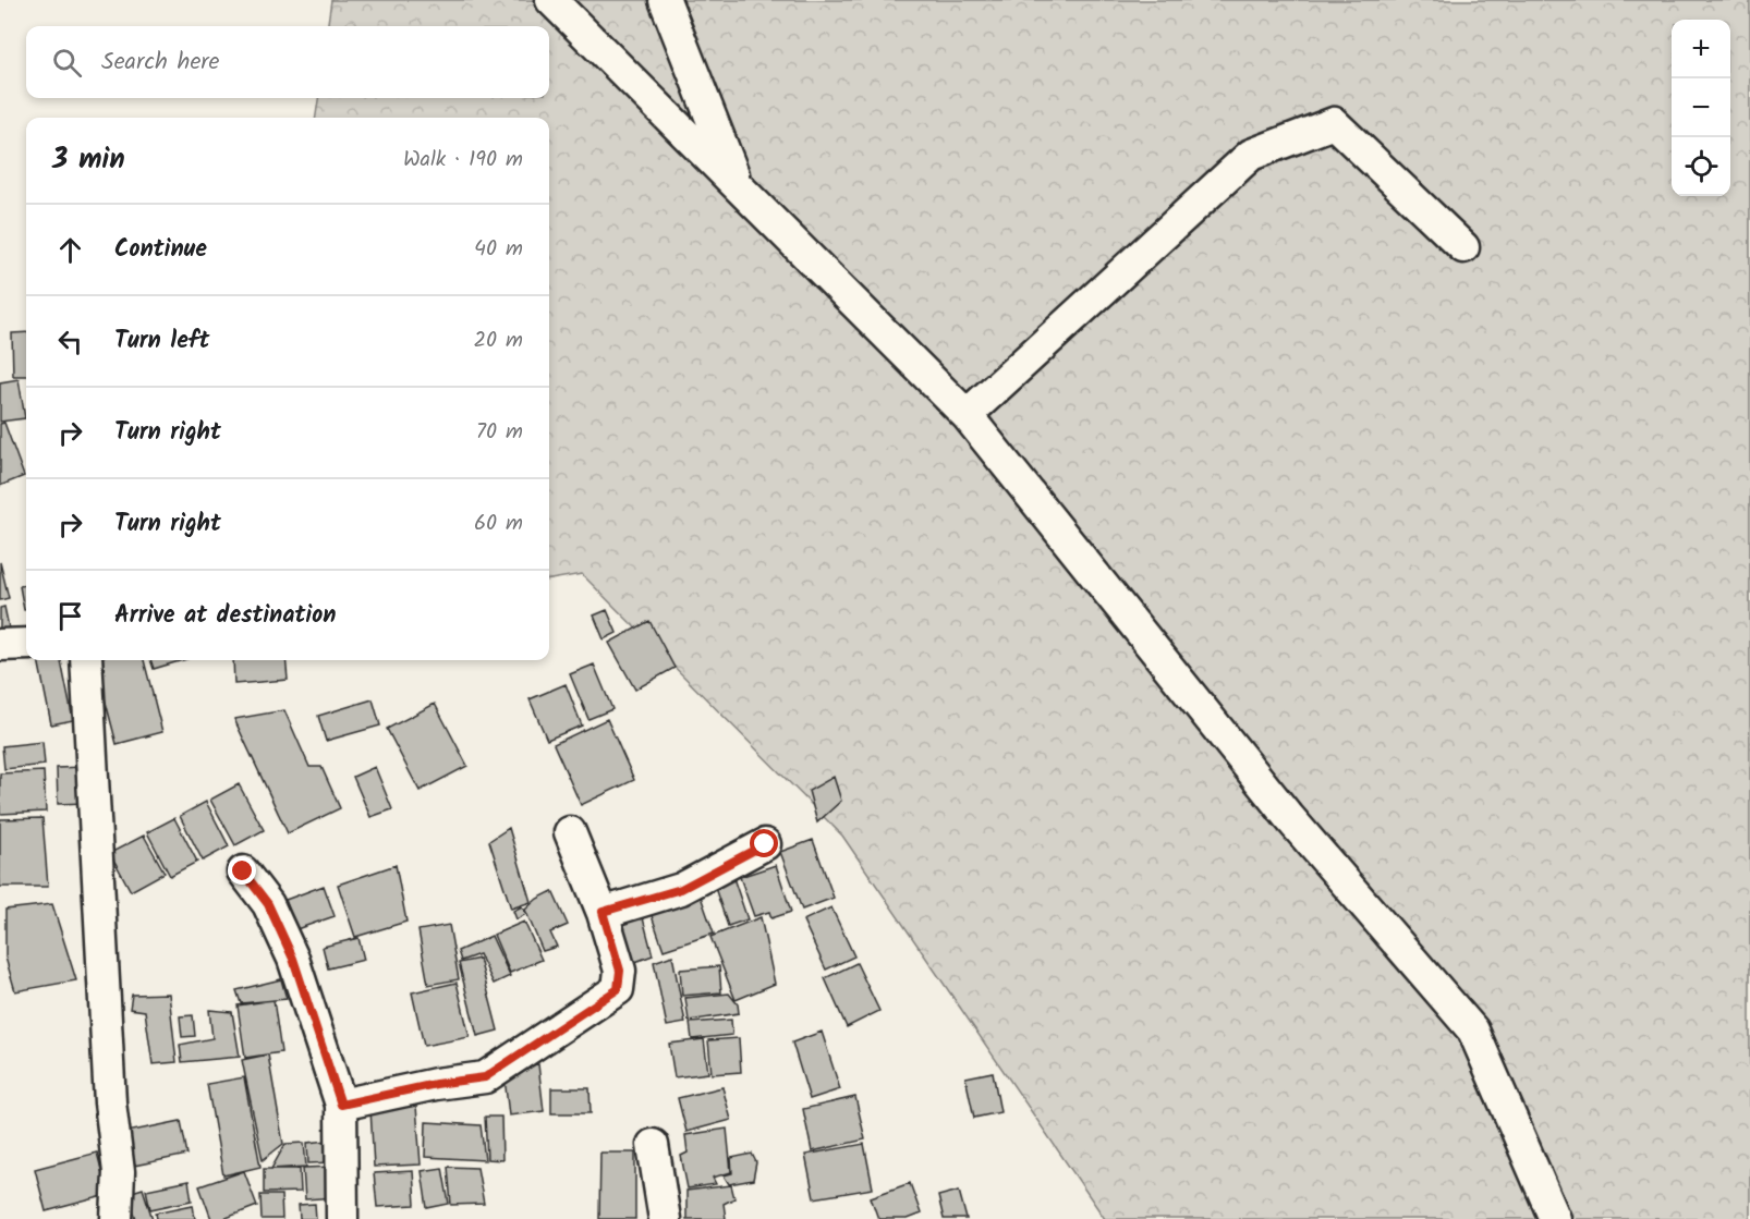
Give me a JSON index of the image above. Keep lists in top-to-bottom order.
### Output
{
  "page": {
    "map_buttons": ["+", "−"],
    "search": "Search here",
    "heading": ["3 min", "Walk · 190 m"],
    "list": [
      ["Continue", "40 m"],
      ["Turn left", "20 m"],
      ["Turn right", "70 m"],
      ["Turn right", "60 m"],
      "Arrive at destination"
    ]
  }
}
